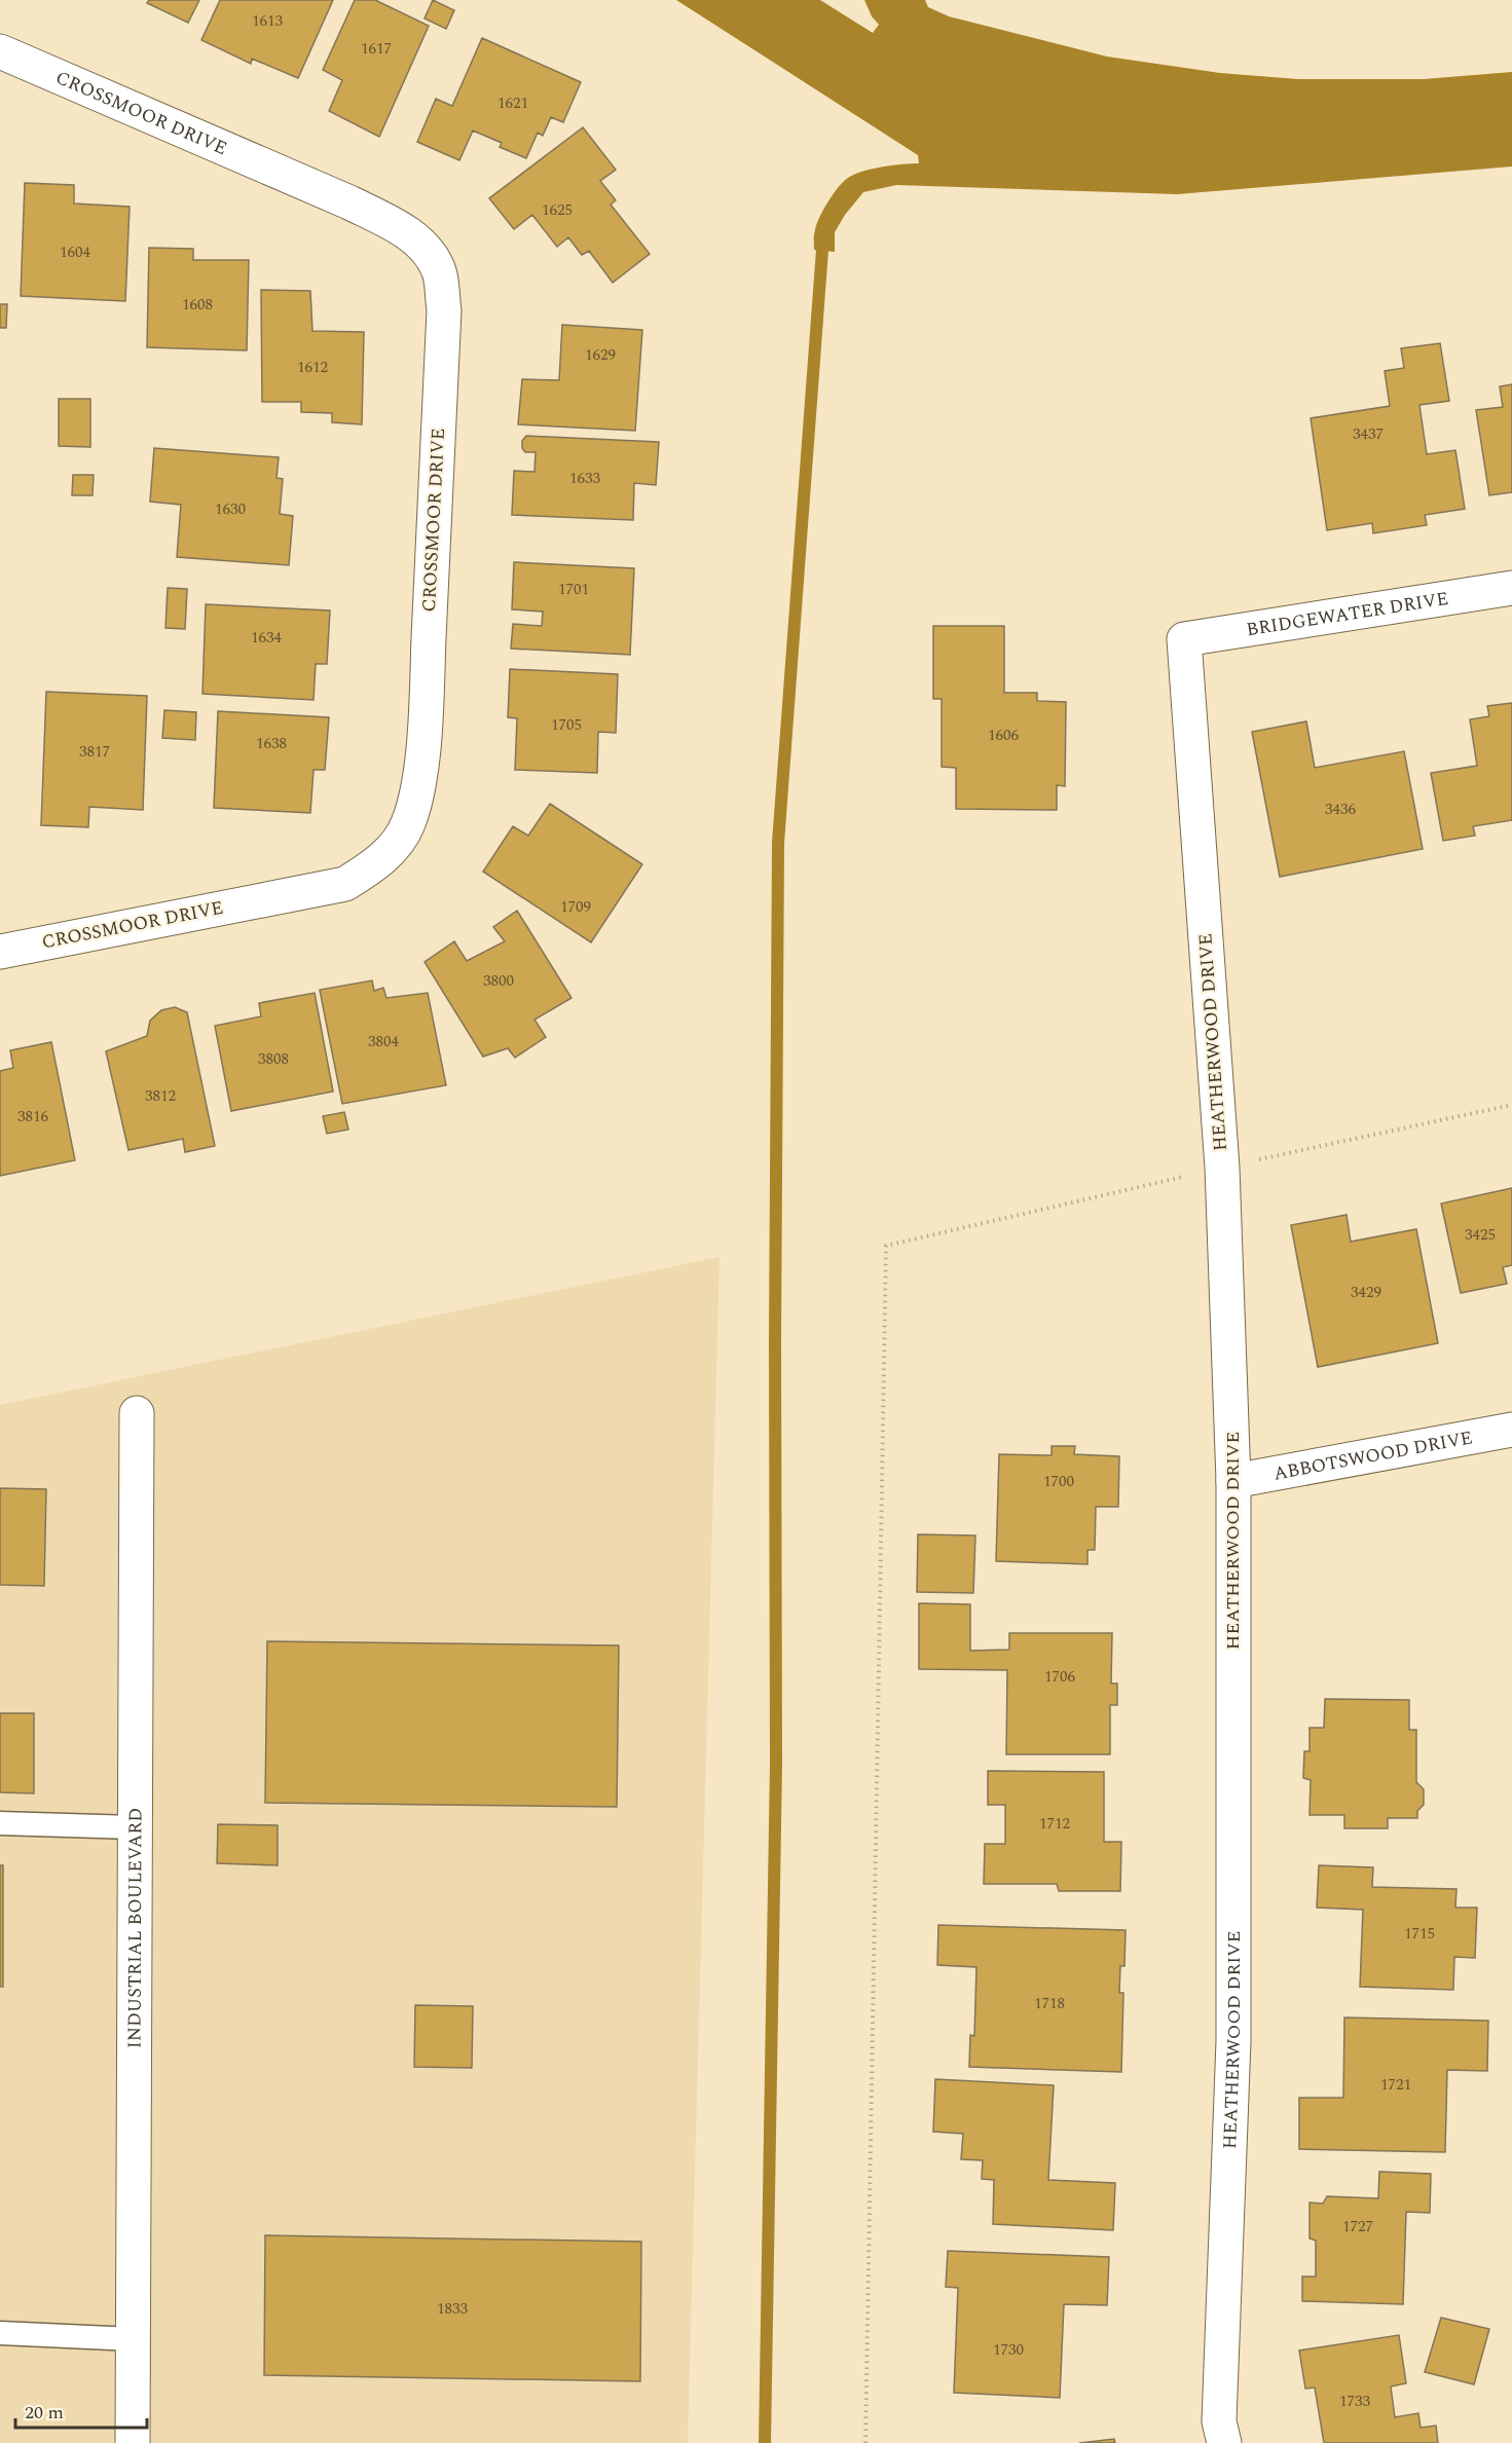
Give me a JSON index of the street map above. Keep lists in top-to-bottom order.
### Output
{
  "streets": {
    "street": [
      "CROSSMOOR DRIVE",
      "BRIDGEWATER DRIVE",
      "HEATHERWOOD DRIVE",
      "ABBOTSWOOD DRIVE",
      "INDUSTRIAL BOULEVARD"
    ]
  },
  "crossings": [
    ["BRIDGEWATER DRIVE", "HEATHERWOOD DRIVE"],
    ["HEATHERWOOD DRIVE", "ABBOTSWOOD DRIVE"]
  ],
  "house_numbers": [
    "1613",
    "1617",
    "1621",
    "1625",
    "1604",
    "1608",
    "1629",
    "1612",
    "3437",
    "1633",
    "1630",
    "1701",
    "1634",
    "1705",
    "1606",
    "1638",
    "3817",
    "3436",
    "1709",
    "3800",
    "3804",
    "3808",
    "3812",
    "3816",
    "3425",
    "3429",
    "1700",
    "1706",
    "1712",
    "1715",
    "1718",
    "1721",
    "1727",
    "1833",
    "1730",
    "1733"
  ],
  "scale_bar": "20 m"
}
